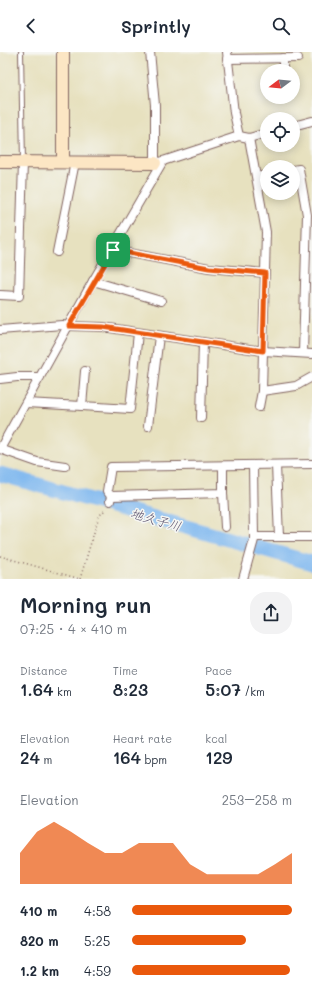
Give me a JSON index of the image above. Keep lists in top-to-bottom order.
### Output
{
  "water": ["地久子川"],
  "north": "left",
  "page": {
    "header": "Sprintly",
    "heading": ["Morning run", "07:25 · 4 × 410 m"],
    "stats": [
      ["Distance", "1.64 km"],
      ["Time", "8:23"],
      ["Pace", "5:07 /km"],
      ["Elevation", "24 m"],
      ["Heart rate", "164 bpm"],
      ["kcal", "129"]
    ],
    "chart": ["Elevation", "253–258 m"],
    "list": [
      {
        "name": "410 m",
        "note": "4:58"
      },
      {
        "name": "820 m",
        "note": "5:25"
      },
      {
        "name": "1.2 km",
        "note": "4:59"
      }
    ]
  }
}
